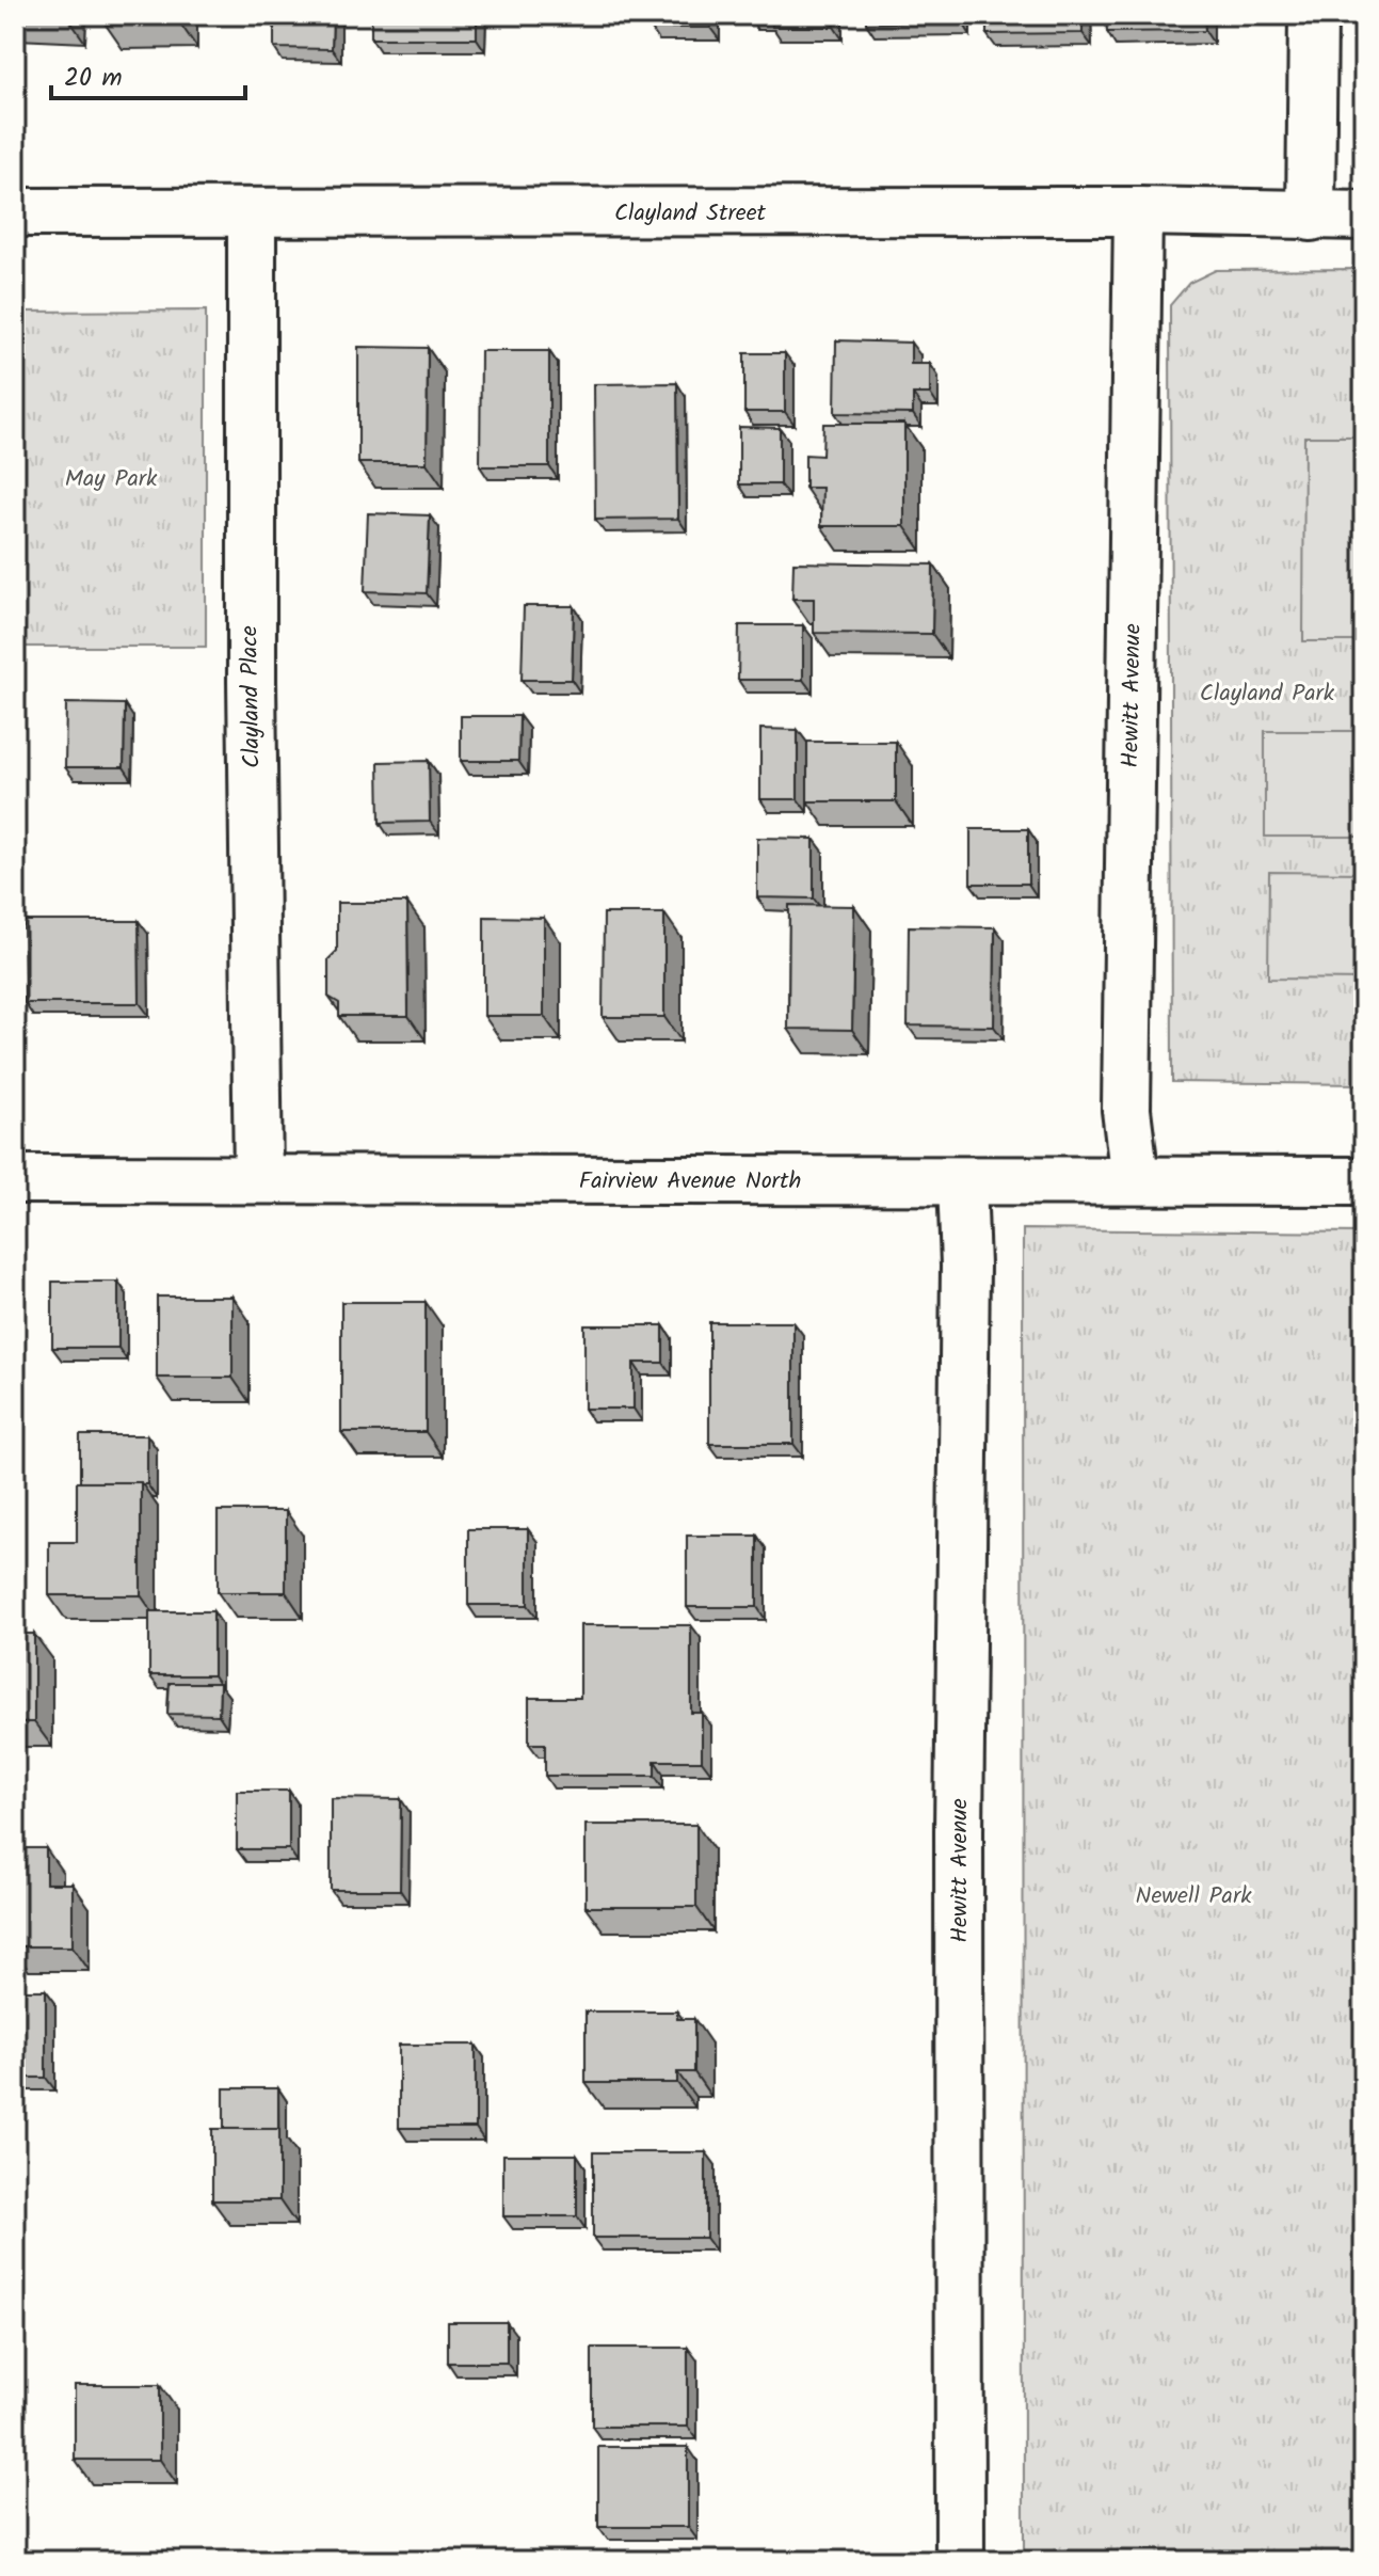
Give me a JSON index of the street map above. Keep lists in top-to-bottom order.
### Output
{
  "streets": {
    "street": [
      "Clayland Street",
      "Hewitt Avenue",
      "Clayland Place",
      "Fairview Avenue North"
    ]
  },
  "crossings": [
    ["Clayland Street", "Hewitt Avenue"],
    ["Clayland Street", "Clayland Place"],
    ["Hewitt Avenue", "Fairview Avenue North"],
    ["Clayland Place", "Fairview Avenue North"]
  ],
  "parks": ["May Park", "Clayland Park", "Newell Park"],
  "scale_bar": "20 m"
}
